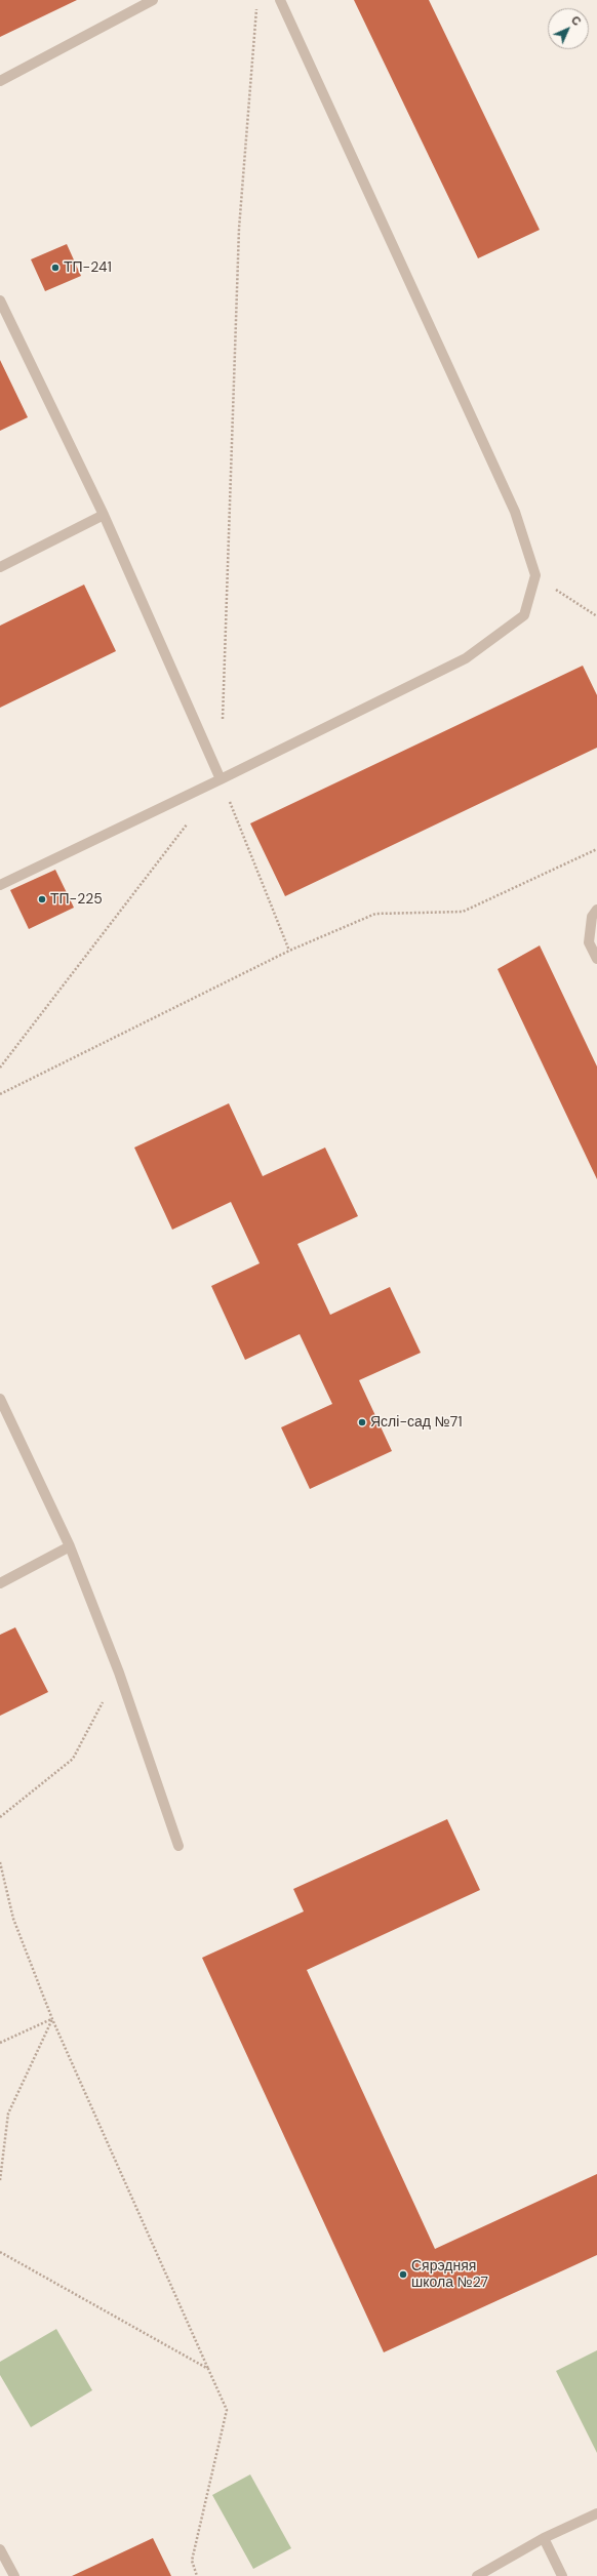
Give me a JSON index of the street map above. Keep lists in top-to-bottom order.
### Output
{
  "places": [
    "ТП-241",
    "ТП-225",
    "Яслі-сад №71",
    "Сярэдняя школа №27"
  ],
  "north": "top right"
}
